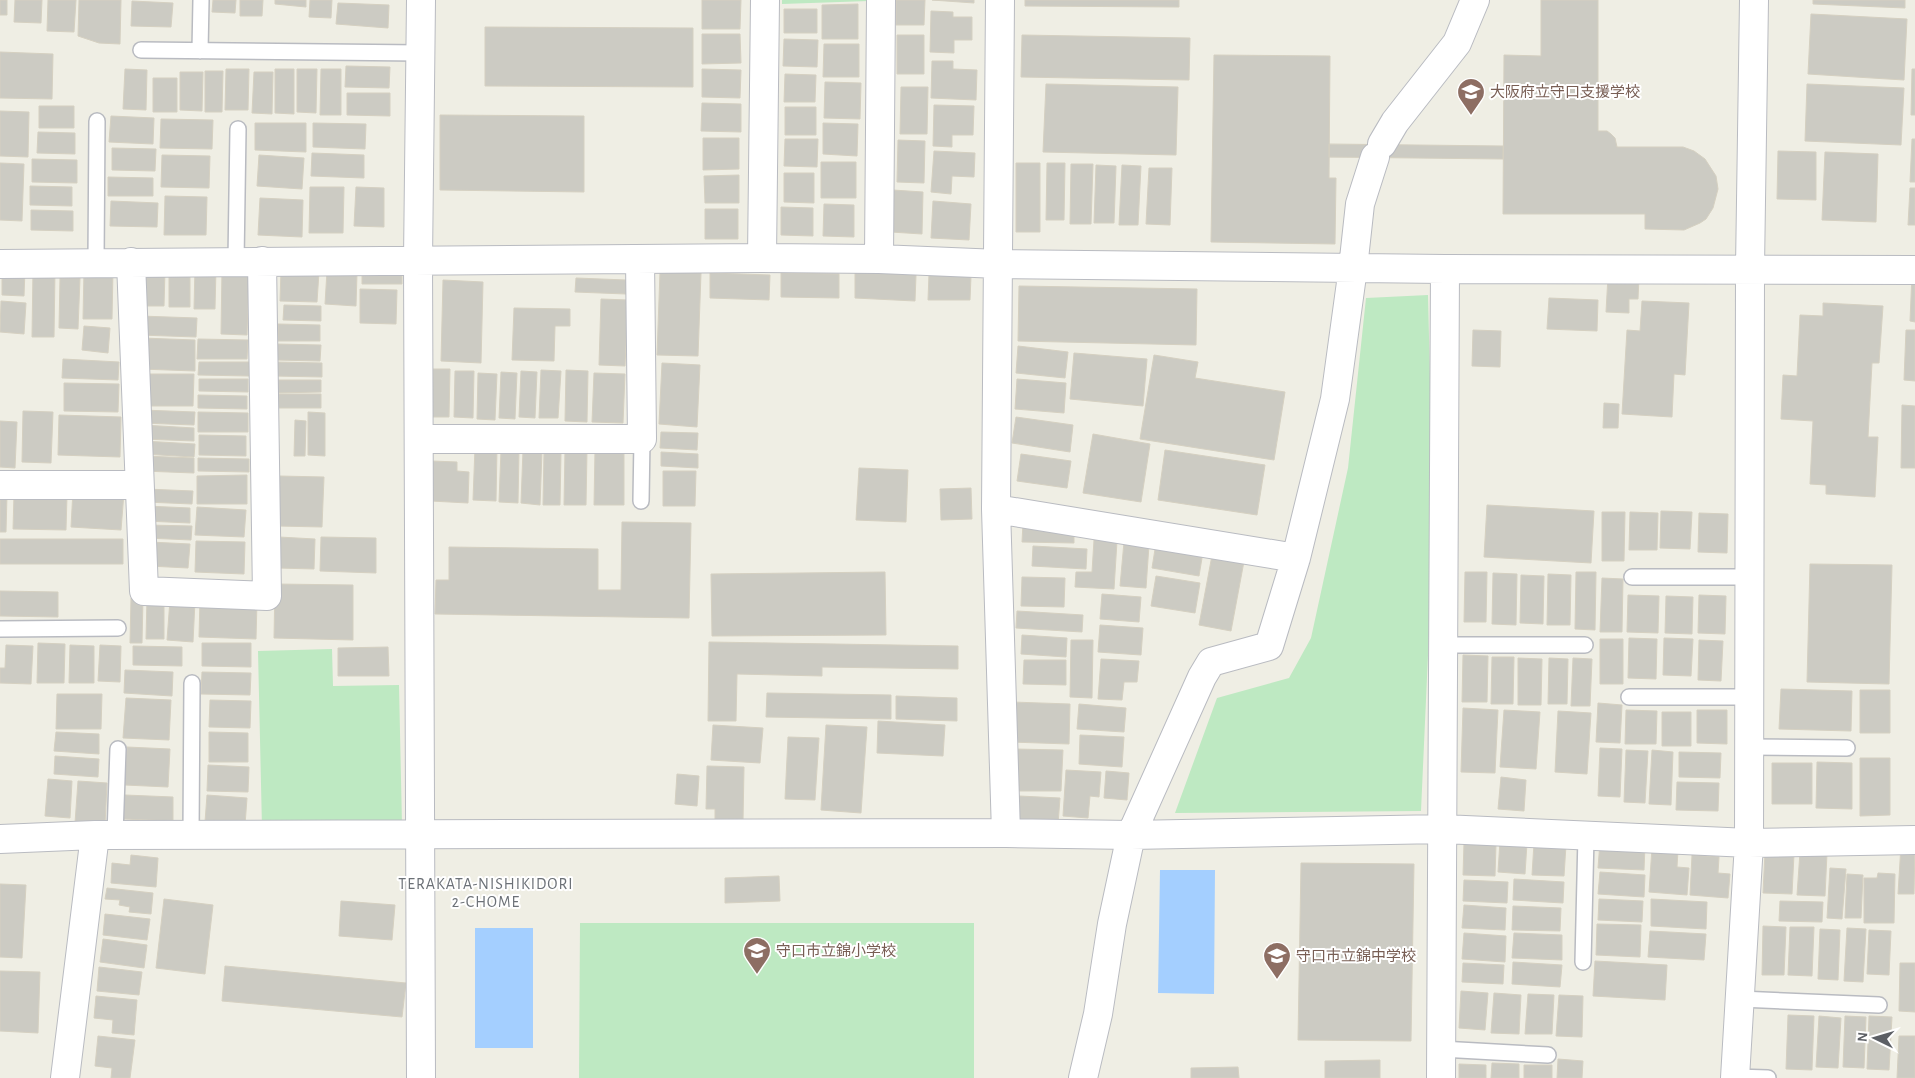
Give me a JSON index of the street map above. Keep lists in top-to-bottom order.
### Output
{
  "districts": ["TERAKATA-NISHIKIDORI 2-CHOME"],
  "places": {
    "school or university": ["大阪府立守口支援学校", "守口市立錦小学校", "守口市立錦中学校"]
  },
  "north": "left"
}
